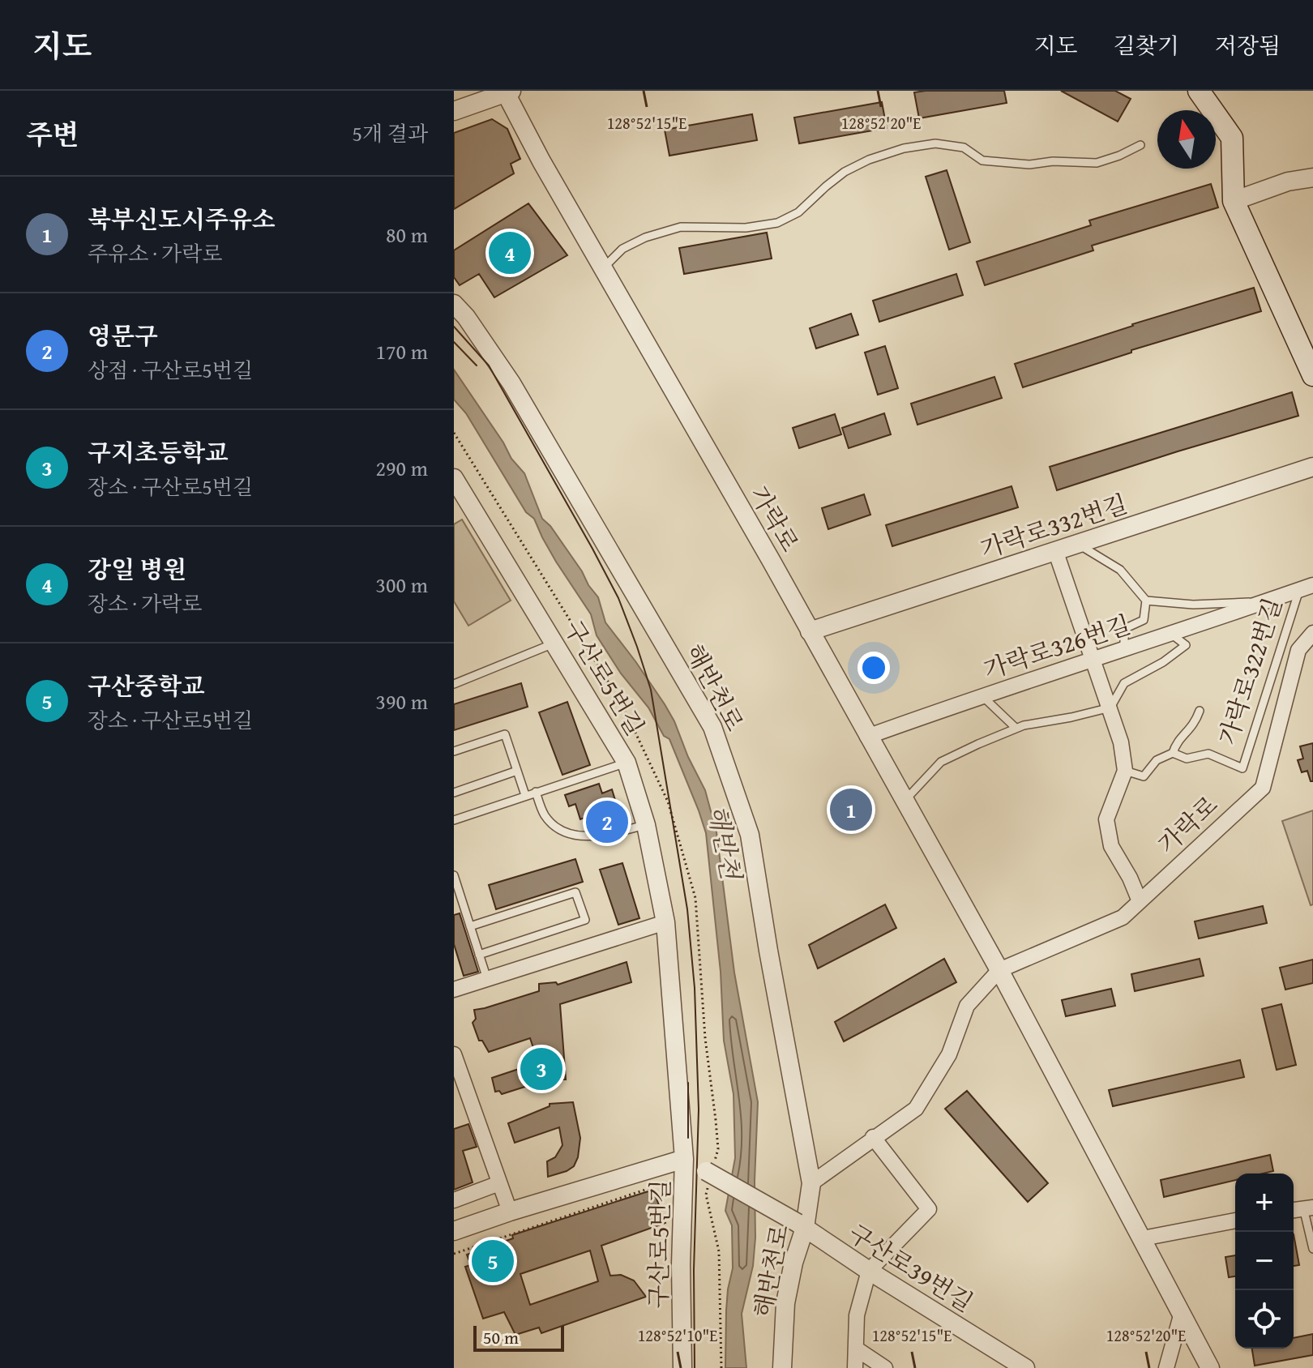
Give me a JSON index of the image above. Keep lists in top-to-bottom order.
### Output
{
  "streets": {
    "street": [
      "가락로",
      "가락로332번길",
      "가락로326번길",
      "구산로5번길",
      "해반천로",
      "구산로39번길"
    ],
    "lane": ["가락로322번길"]
  },
  "crossings": [
    ["가락로", "가락로332번길"],
    ["가락로", "가락로326번길"],
    ["가락로332번길", "가락로326번길"],
    ["가락로326번길", "가락로322번길"],
    ["구산로5번길", "구산로39번길"],
    ["해반천로", "구산로39번길"]
  ],
  "water": ["해반천"],
  "scale_bar": "50 m",
  "north": "top",
  "page": {
    "header": "지도",
    "nav": ["지도", "길찾기", "저장됨"],
    "heading": ["주변", "5개 결과"],
    "list": [
      {
        "mark": "1",
        "name": "북부신도시주유소",
        "note": "주유소 · 가락로",
        "value": "80 m"
      },
      {
        "mark": "2",
        "name": "영문구",
        "note": "상점 · 구산로5번길",
        "value": "170 m"
      },
      {
        "mark": "3",
        "name": "구지초등학교",
        "note": "장소 · 구산로5번길",
        "value": "290 m"
      },
      {
        "mark": "4",
        "name": "강일 병원",
        "note": "장소 · 가락로",
        "value": "300 m"
      },
      {
        "mark": "5",
        "name": "구산중학교",
        "note": "장소 · 구산로5번길",
        "value": "390 m"
      }
    ],
    "pins": [
      "4",
      "1",
      "2",
      "3",
      "5"
    ],
    "map_buttons": ["+", "−"],
    "scale": "50 m"
  },
  "coordinates": ["128°52'15\"E", "128°52'20\"E", "128°52'10\"E"]
}
